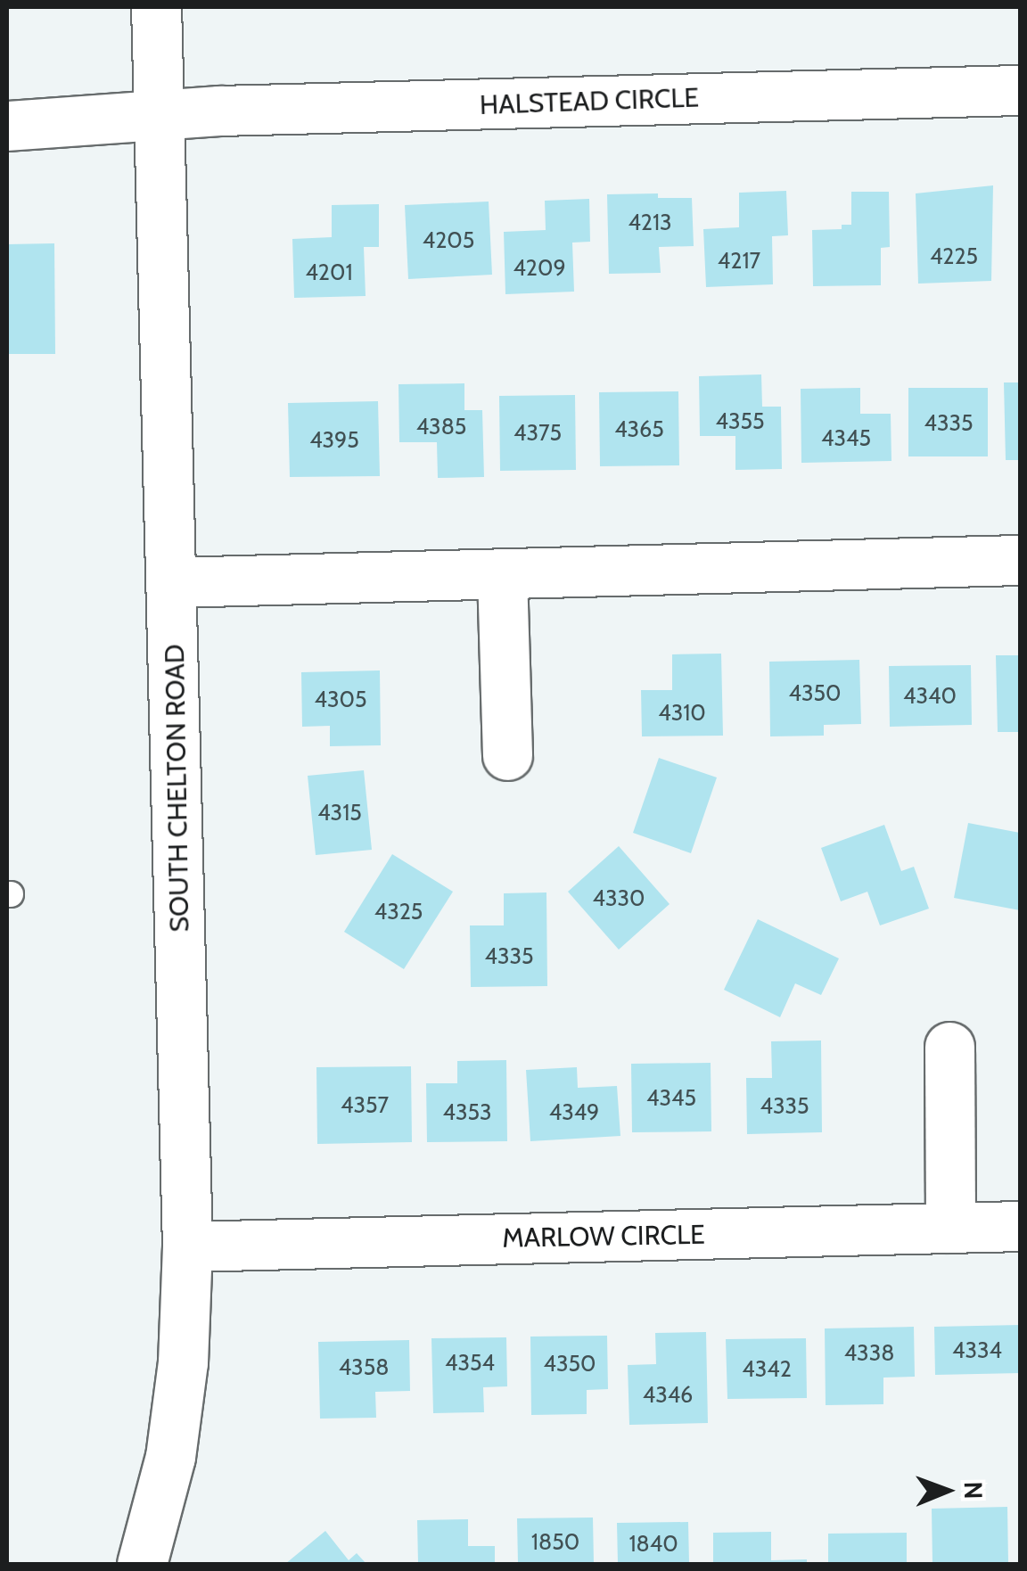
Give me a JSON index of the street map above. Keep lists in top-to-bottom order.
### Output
{
  "streets": {
    "street": ["HALSTEAD CIRCLE", "SOUTH CHELTON ROAD", "MARLOW CIRCLE"]
  },
  "crossings": [
    ["HALSTEAD CIRCLE", "SOUTH CHELTON ROAD"],
    ["SOUTH CHELTON ROAD", "MARLOW CIRCLE"]
  ],
  "house_numbers": [
    "4213",
    "4205",
    "4225",
    "4217",
    "4209",
    "4201",
    "4355",
    "4335",
    "4385",
    "4365",
    "4375",
    "4345",
    "4395",
    "4350",
    "4340",
    "4305",
    "4310",
    "4315",
    "4330",
    "4325",
    "4335",
    "4345",
    "4357",
    "4335",
    "4353",
    "4349",
    "4334",
    "4338",
    "4354",
    "4350",
    "4358",
    "4342",
    "4346",
    "1850",
    "1840"
  ],
  "north": "right"
}
